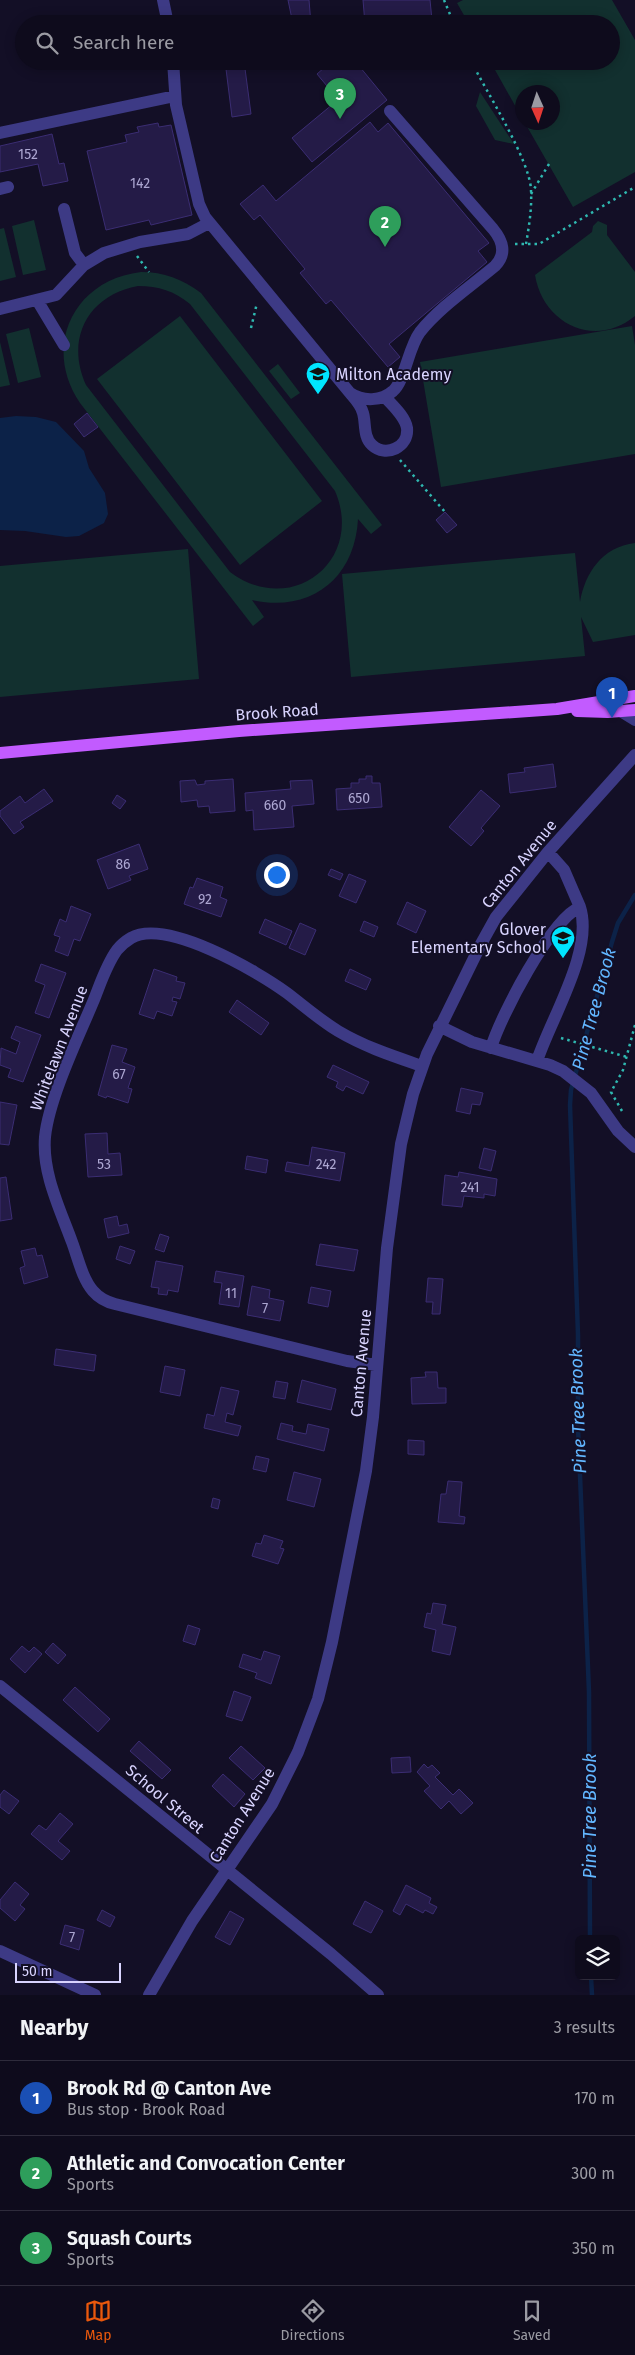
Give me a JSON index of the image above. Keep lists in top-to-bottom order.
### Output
{
  "streets": {
    "main road": ["Brook Road"],
    "street": ["Canton Avenue", "Whitelawn Avenue", "School Street"]
  },
  "crossings": [
    ["Canton Avenue", "Whitelawn Avenue"],
    ["Canton Avenue", "School Street"]
  ],
  "water": ["Pine Tree Brook"],
  "places": {
    "school or university": ["Milton Academy", "Glover Elementary School"]
  },
  "house_numbers": [
    "152",
    "142",
    "650",
    "660",
    "86",
    "92",
    "67",
    "53",
    "242",
    "241",
    "11",
    "7",
    "7"
  ],
  "scale_bar": "50 m",
  "north": "bottom",
  "page": {
    "search": "Search here",
    "pins": ["3", "2", "1"],
    "scale": "50 m",
    "heading": ["Nearby", "3 results"],
    "list": [
      {
        "mark": "1",
        "name": "Brook Rd @ Canton Ave",
        "note": "Bus stop · Brook Road",
        "value": "170 m"
      },
      {
        "mark": "2",
        "name": "Athletic and Convocation Center",
        "note": "Sports",
        "value": "300 m"
      },
      {
        "mark": "3",
        "name": "Squash Courts",
        "note": "Sports",
        "value": "350 m"
      }
    ],
    "nav": ["Map", "Directions", "Saved"]
  }
}
